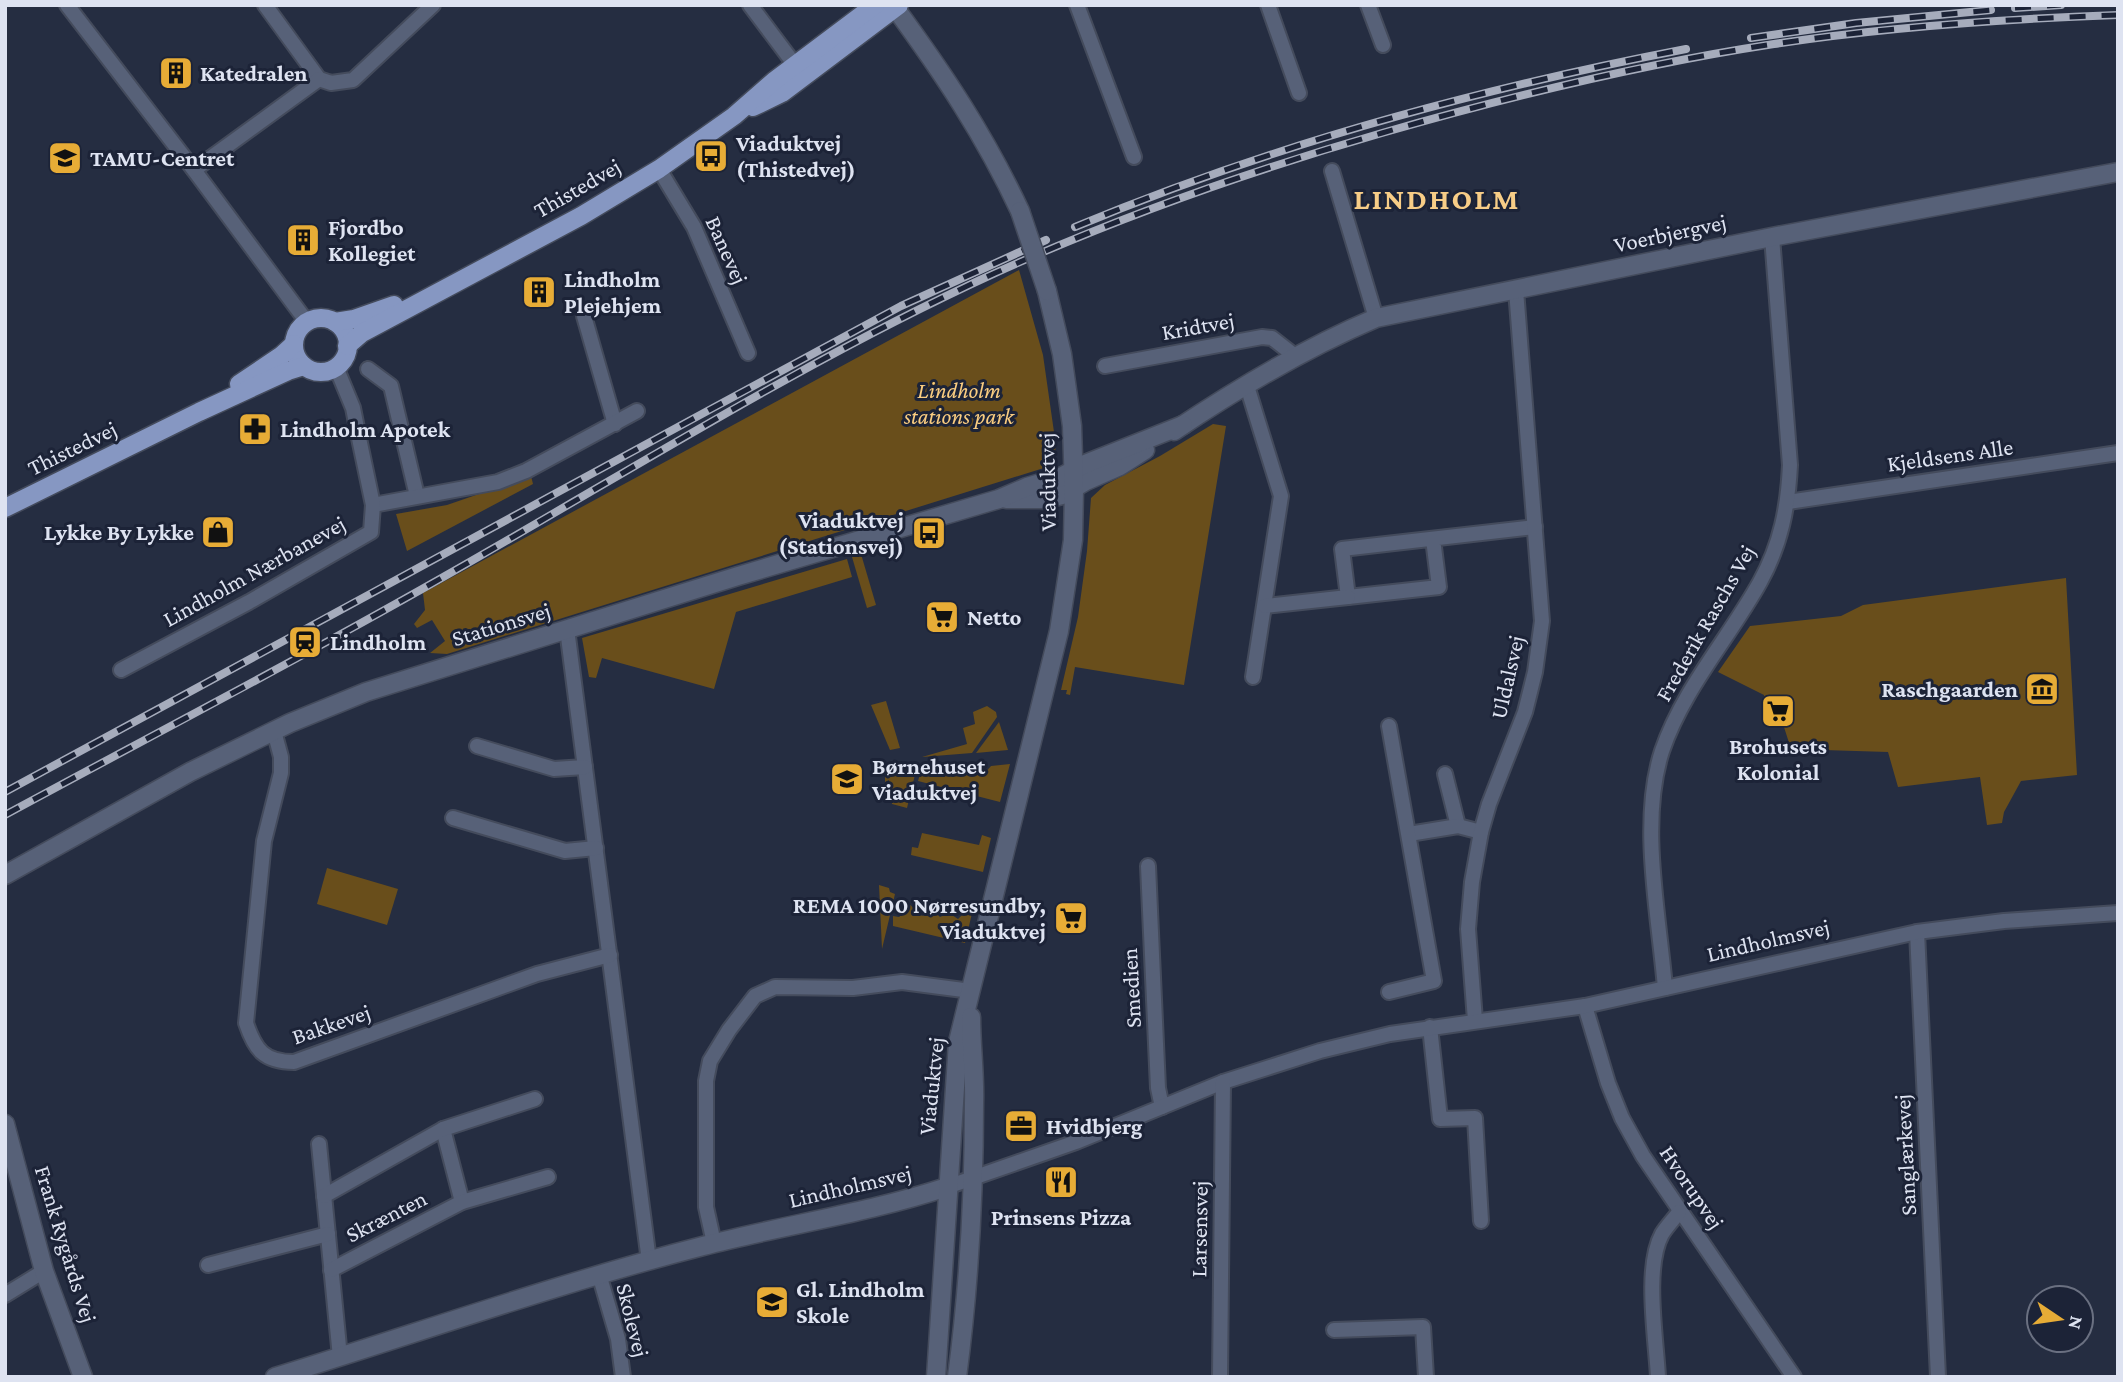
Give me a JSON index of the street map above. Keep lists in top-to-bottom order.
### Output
{
  "streets": {
    "main road": ["Thistedvej"],
    "street": [
      "Voerbjergvej",
      "Banevej",
      "Kridtvej",
      "Kjeldsens Alle",
      "Viaduktvej",
      "Lindholm Nærbanevej",
      "Frederik Raschs Vej",
      "Stationsvej",
      "Uldalsvej",
      "Lindholmsvej",
      "Smedien",
      "Bakkevej",
      "Sanglærkevej",
      "Hvorupvej",
      "Skrænten",
      "Larsensvej",
      "Frank Rygårds Vej",
      "Skolevej"
    ]
  },
  "crossings": [
    ["Thistedvej", "Banevej"],
    ["Thistedvej", "Viaduktvej"],
    ["Thistedvej", "Lindholm Nærbanevej"],
    ["Voerbjergvej", "Kridtvej"],
    ["Voerbjergvej", "Viaduktvej"],
    ["Voerbjergvej", "Frederik Raschs Vej"],
    ["Voerbjergvej", "Stationsvej"],
    ["Voerbjergvej", "Uldalsvej"],
    ["Kjeldsens Alle", "Frederik Raschs Vej"],
    ["Viaduktvej", "Stationsvej"],
    ["Viaduktvej", "Lindholmsvej"],
    ["Frederik Raschs Vej", "Lindholmsvej"],
    ["Stationsvej", "Bakkevej"],
    ["Uldalsvej", "Lindholmsvej"],
    ["Lindholmsvej", "Smedien"],
    ["Lindholmsvej", "Sanglærkevej"],
    ["Lindholmsvej", "Hvorupvej"],
    ["Lindholmsvej", "Skrænten"],
    ["Lindholmsvej", "Larsensvej"],
    ["Lindholmsvej", "Skolevej"]
  ],
  "districts": ["LINDHOLM"],
  "parks": ["Lindholm stations park"],
  "places": {
    "building": ["Katedralen", "Fjordbo Kollegiet", "Lindholm Plejehjem"],
    "bus stop": ["Viaduktvej (Thistedvej)", "Viaduktvej (Stationsvej)"],
    "school or university": ["TAMU-Centret", "Børnehuset Viaduktvej", "Gl. Lindholm Skole"],
    "pharmacy": ["Lindholm Apotek"],
    "shop": ["Lykke By Lykke"],
    "supermarket": ["Netto", "Brohusets Kolonial", "REMA 1000 Nørresundby, Viaduktvej"],
    "station": ["Lindholm"],
    "museum": ["Raschgaarden"],
    "office": ["Hvidbjerg"],
    "restaurant": ["Prinsens Pizza"]
  },
  "north": "right"
}
